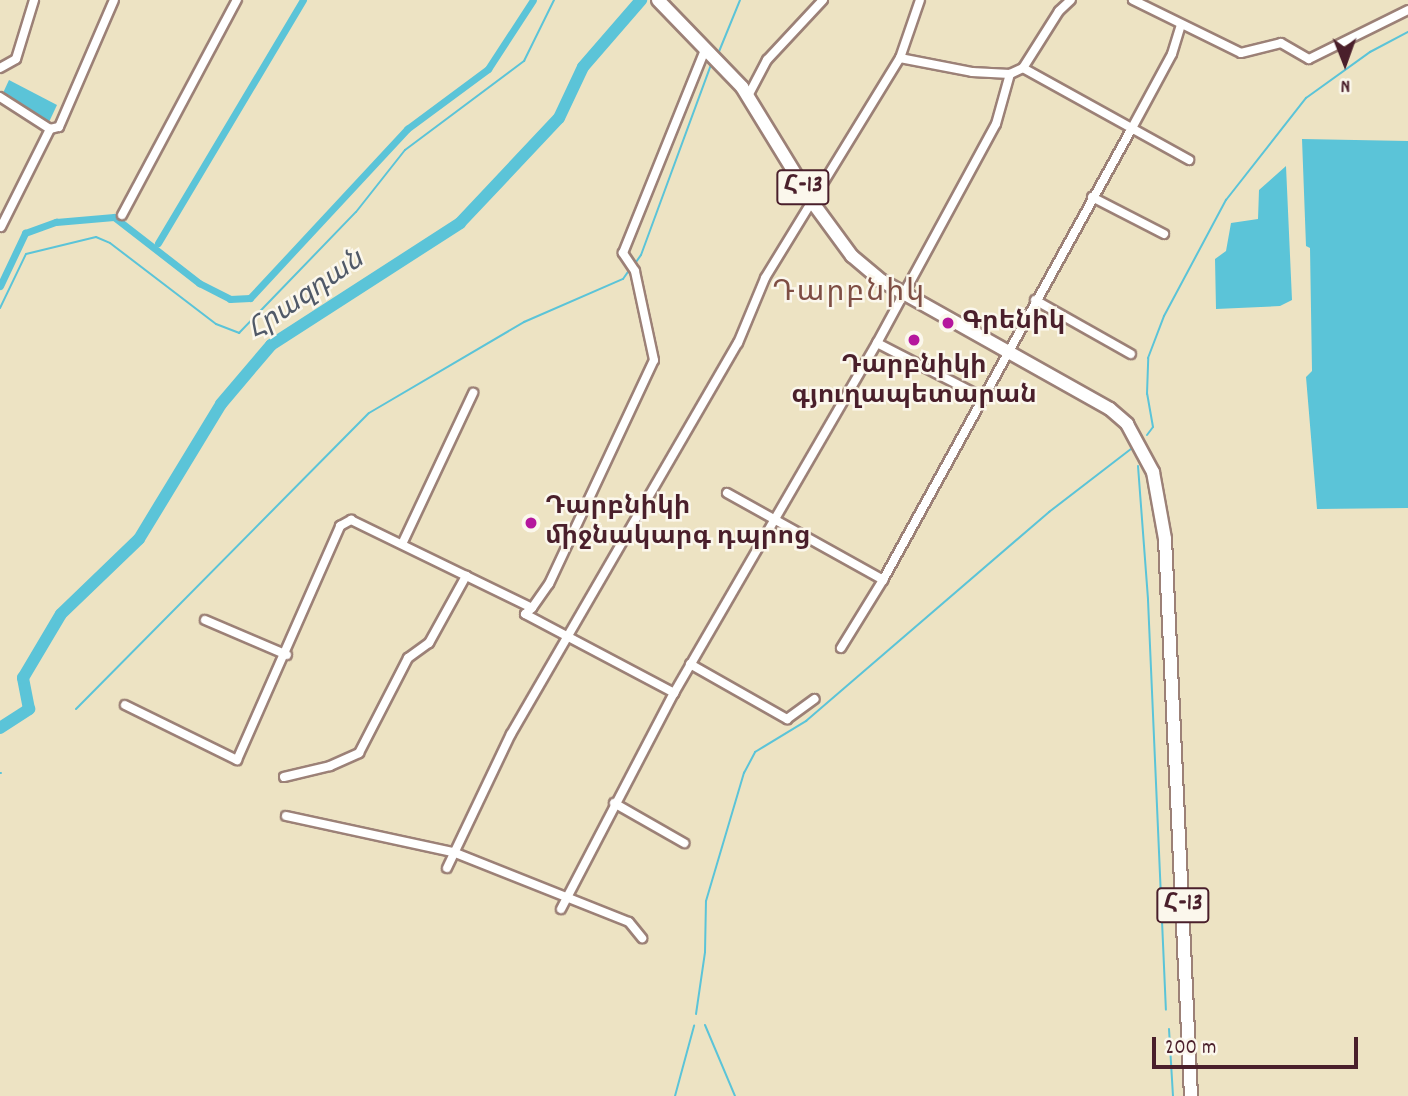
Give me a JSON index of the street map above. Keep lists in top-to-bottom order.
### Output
{
  "streets": {
    "main road": ["Հ-13"]
  },
  "districts": ["Դարբնիկ"],
  "water": ["Հրազդան"],
  "places": ["Գրենիկ", "Դարբնիկի գյուղապետարան", "Դարբնիկի միջնակարգ դպրոց"],
  "scale_bar": "200 m",
  "north": "bottom"
}
